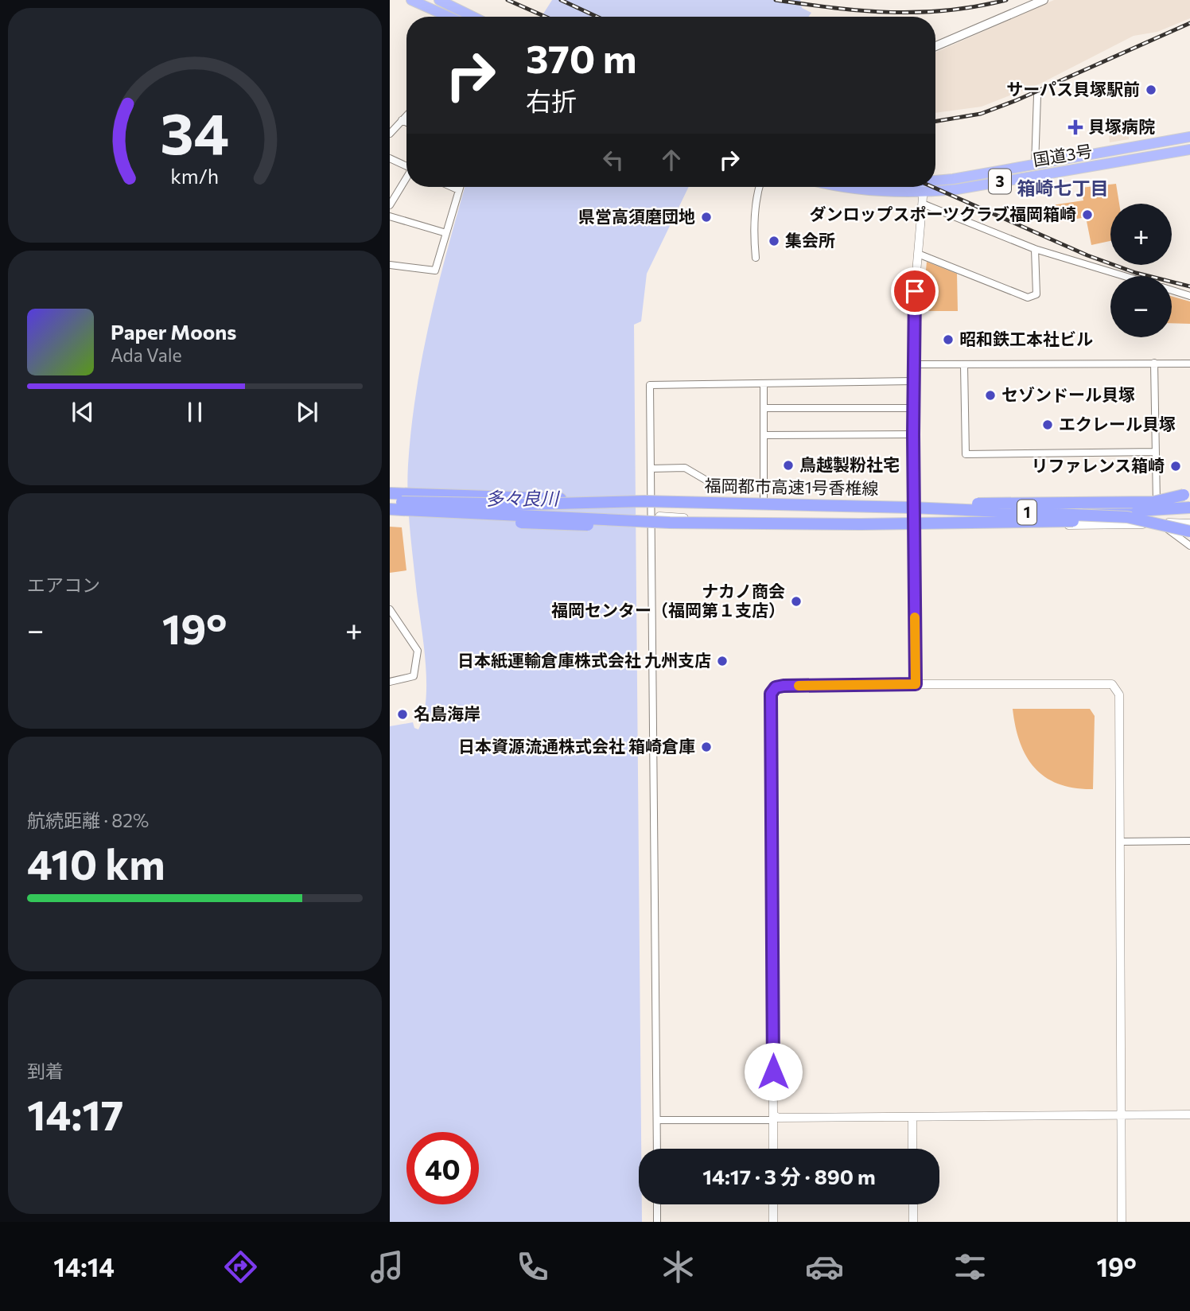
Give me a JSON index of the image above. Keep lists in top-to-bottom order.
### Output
{
  "streets": {
    "highway": [
      "国道3号",
      "3",
      "福岡都市高速1号香椎線",
      "1"
    ]
  },
  "districts": ["箱崎七丁目"],
  "water": ["多々良川"],
  "places": {
    "other": [
      "サーパス貝塚駅前",
      "ダンロップスポーツクラブ福岡箱崎",
      "県営高須磨団地",
      "集会所",
      "昭和鉄工本社ビル",
      "セゾンドール貝塚",
      "エクレール貝塚",
      "鳥越製粉社宅",
      "リファレンス箱崎",
      "ナカノ商会 福岡センター（福岡第１支店）",
      "日本紙運輸倉庫株式会社 九州支店",
      "名島海岸",
      "日本資源流通株式会社 箱崎倉庫"
    ],
    "health": ["貝塚病院"]
  },
  "page": {
    "turn": ["370 m", "右折"],
    "map_buttons": ["+", "−"],
    "song": ["Paper Moons", "Ada Vale"],
    "tile": [
      "エアコン",
      ["航続距離 · 82%", "410 km"],
      ["到着", "14:17"]
    ],
    "heat": ["−", "19°", "+"],
    "limit": "40",
    "trip": "14:17 · 3 分 · 890 m",
    "tabs": ["14:14", "19°"],
    "gauge": ["34", "km/h"]
  }
}
